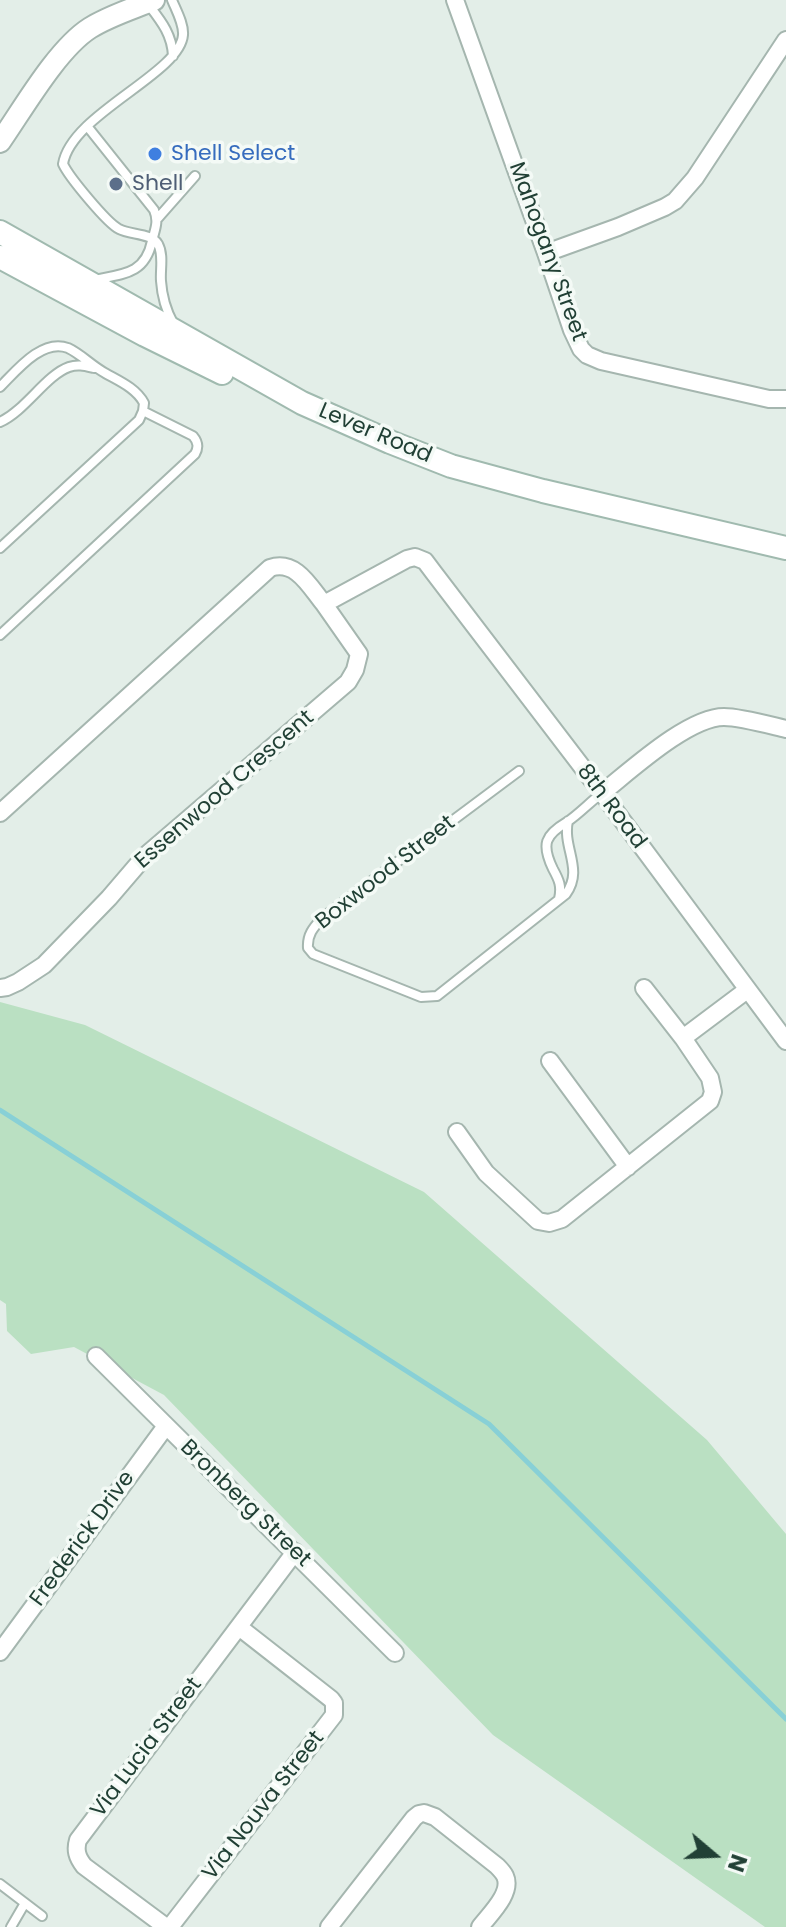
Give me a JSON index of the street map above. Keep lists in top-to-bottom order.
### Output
{
  "streets": {
    "main road": ["Lever Road"],
    "street": [
      "Mahogany Street",
      "Essenwood Crescent",
      "8th Road",
      "Bronberg Street",
      "Frederick Drive",
      "Via Lucia Street",
      "Via Nouva Street"
    ],
    "lane": ["Boxwood Street"]
  },
  "crossings": [
    ["Essenwood Crescent", "8th Road"],
    ["Bronberg Street", "Frederick Drive"],
    ["Bronberg Street", "Via Lucia Street"],
    ["Via Lucia Street", "Via Nouva Street"]
  ],
  "places": ["Shell Select", "Shell"],
  "north": "right"
}
